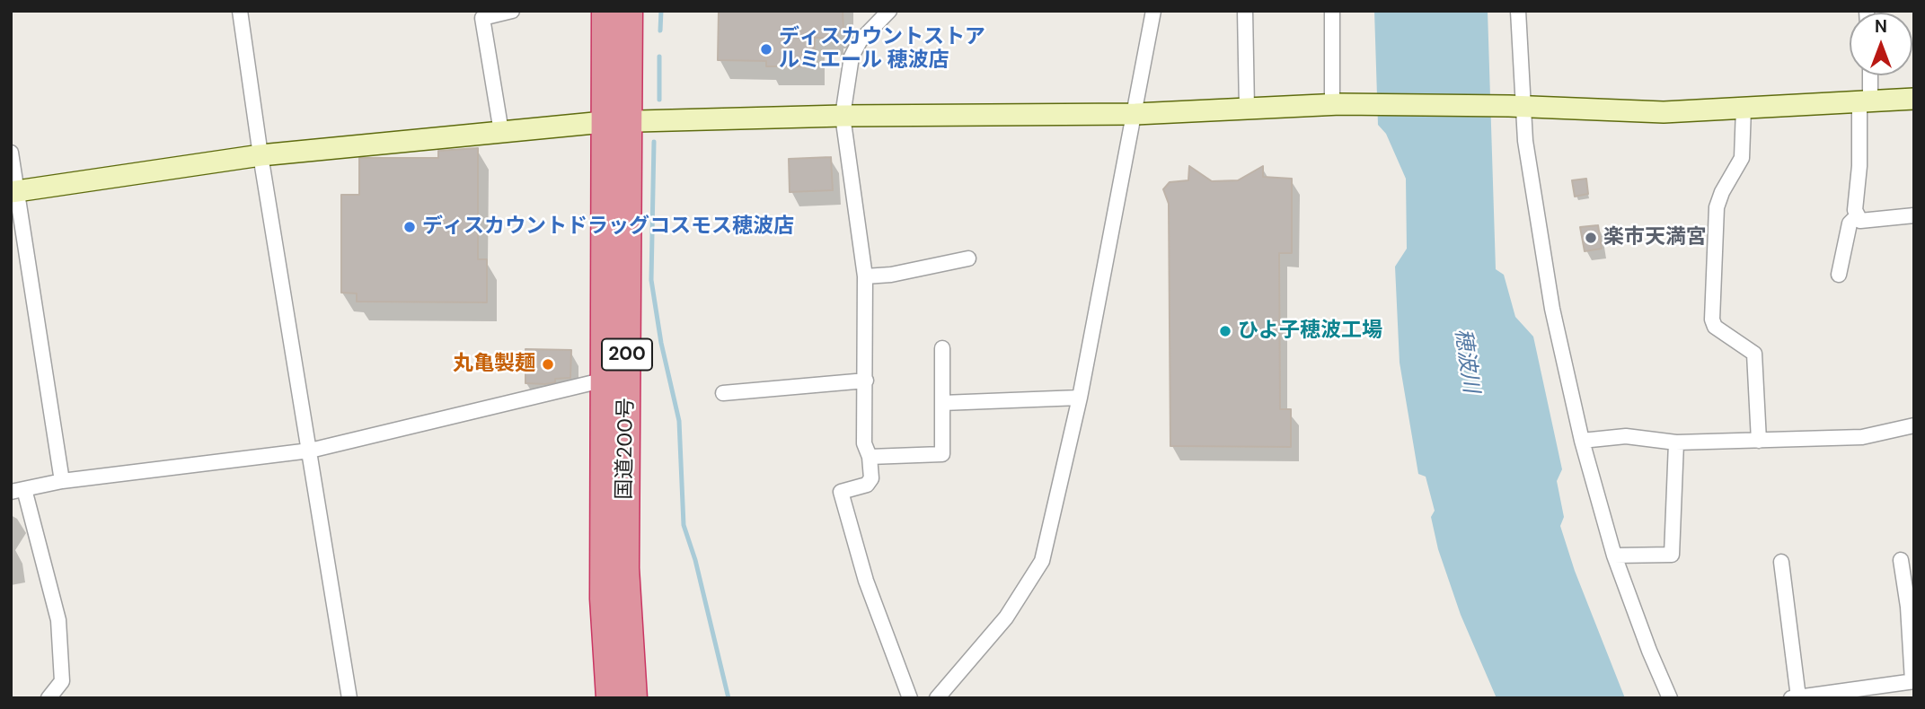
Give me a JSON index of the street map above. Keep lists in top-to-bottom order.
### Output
{
  "streets": {
    "highway": ["200", "国道200号"]
  },
  "water": ["穂波川"],
  "places": [
    "ディスカウントストア ルミエール 穂波店",
    "ディスカウントドラッグコスモス穂波店",
    "楽市天満宮",
    "ひよ子穂波工場",
    "丸亀製麺"
  ],
  "north": "top"
}
